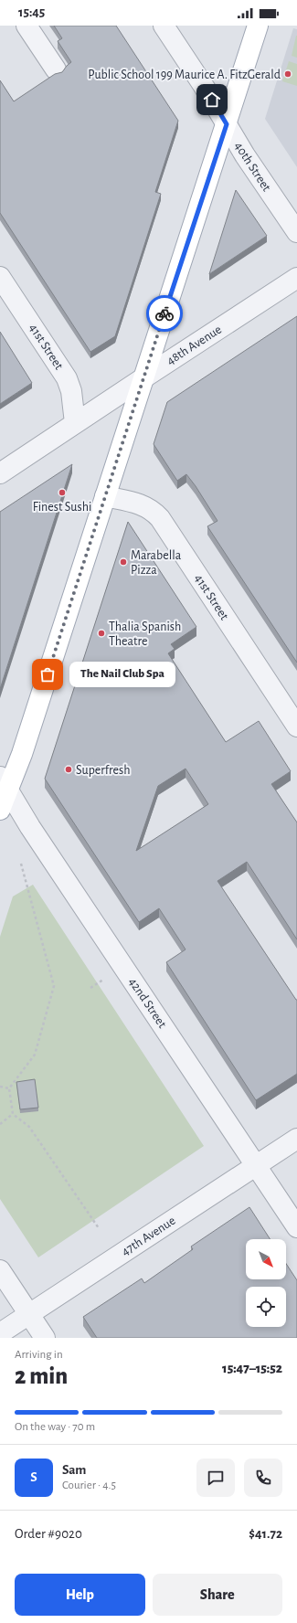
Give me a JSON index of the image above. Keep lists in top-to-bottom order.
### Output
{
  "streets": {
    "street": [
      "40th Street",
      "48th Avenue",
      "41st Street",
      "42nd Street",
      "47th Avenue"
    ]
  },
  "crossings": [
    ["48th Avenue", "41st Street"],
    ["42nd Street", "47th Avenue"]
  ],
  "places": [
    "Public School 199 Maurice A. FitzGerald",
    "Finest Sushi",
    "Marabella Pizza",
    "Thalia Spanish Theatre",
    "The Nail Club Spa",
    "Superfresh"
  ],
  "north": "bottom right",
  "page": {
    "status": "15:45",
    "bubble": "The Nail Club Spa",
    "heading": ["2 min", "Arriving in", "15:47–15:52"],
    "panel": [
      "Sam",
      "Courier · 4.5",
      "Order #9020",
      "$41.72"
    ],
    "bar": "On the way · 70 m",
    "round": "S",
    "buttons": ["Help", "Share"]
  }
}
